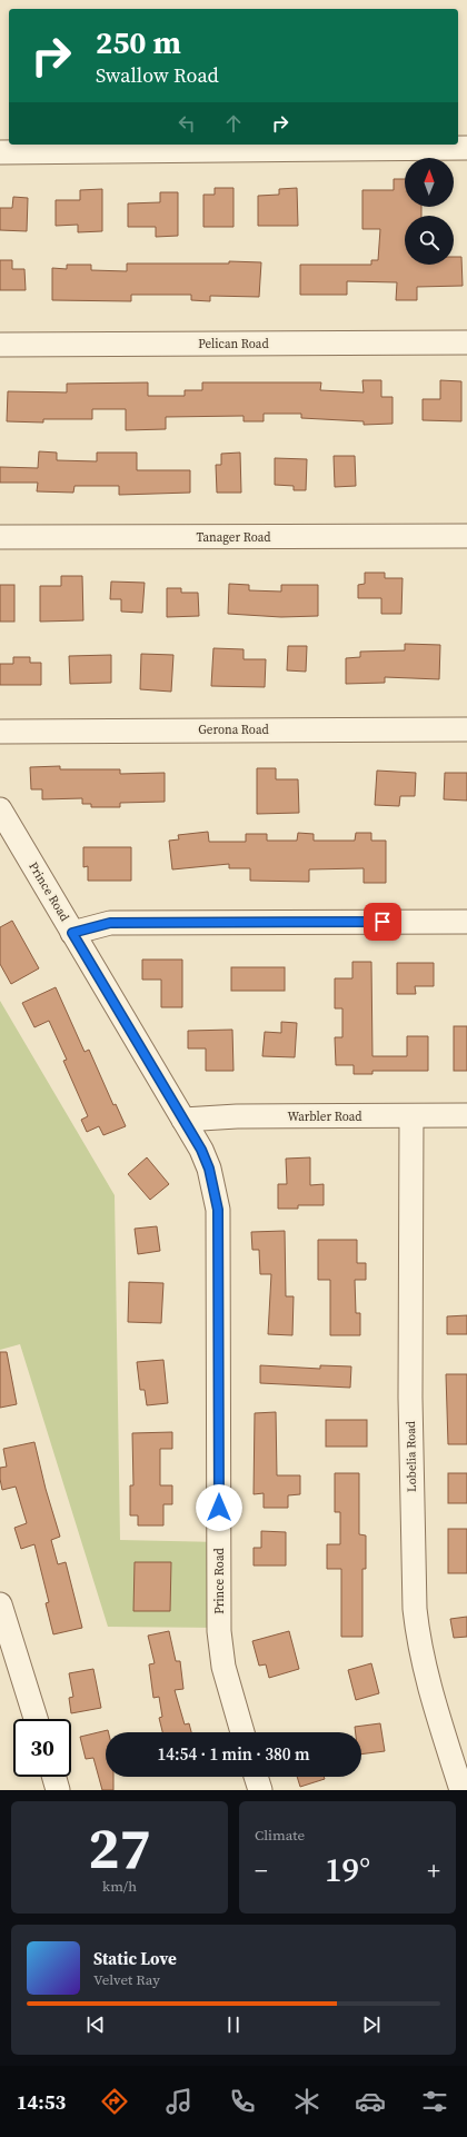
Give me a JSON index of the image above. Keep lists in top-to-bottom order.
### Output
{
  "streets": {
    "street": [
      "Pelican Road",
      "Tanager Road",
      "Gerona Road",
      "Prince Road",
      "Warbler Road",
      "Lobelia Road"
    ]
  },
  "crossings": [
    ["Prince Road", "Warbler Road"],
    ["Warbler Road", "Lobelia Road"]
  ],
  "north": "top",
  "page": {
    "turn": ["250 m", "Swallow Road"],
    "limit": "30",
    "trip": "14:54 · 1 min · 380 m",
    "tile": [
      ["27", "km/h"],
      "Climate"
    ],
    "heat": ["−", "19°", "+"],
    "song": ["Static Love", "Velvet Ray"],
    "tabs": "14:53"
  }
}
